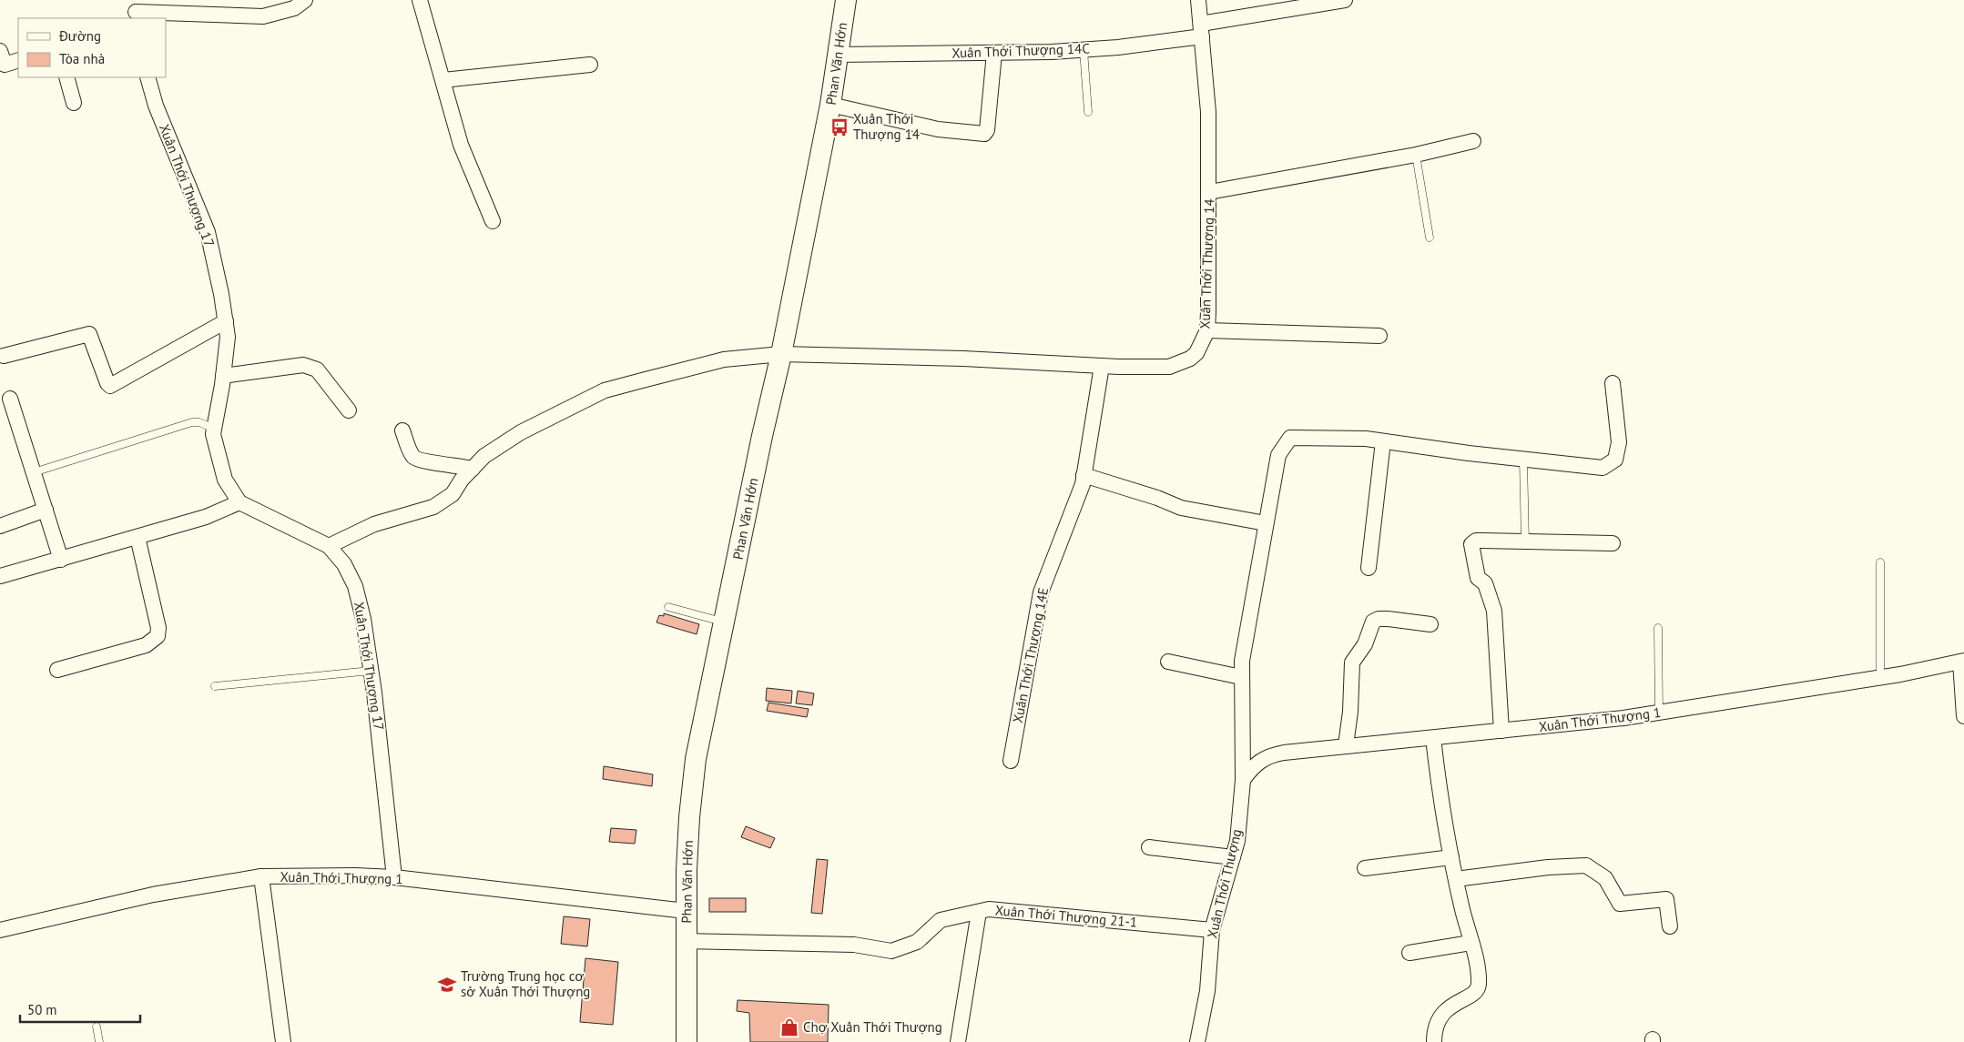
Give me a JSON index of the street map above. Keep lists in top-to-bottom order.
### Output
{
  "streets": {
    "main road": ["Phan Văn Hớn"],
    "street": [
      "Xuân Thới Thượng 14C",
      "Xuân Thới Thượng 17",
      "Xuân Thới Thượng 14",
      "Xuân Thới Thượng 14E",
      "Xuân Thới Thượng 1",
      "Xuân Thới Thượng",
      "Xuân Thới Thượng 21-1"
    ]
  },
  "crossings": [
    ["Xuân Thới Thượng 14C", "Phan Văn Hớn"],
    ["Xuân Thới Thượng 14C", "Xuân Thới Thượng 14"],
    ["Phan Văn Hớn", "Xuân Thới Thượng 14"],
    ["Phan Văn Hớn", "Xuân Thới Thượng 1"],
    ["Phan Văn Hớn", "Xuân Thới Thượng 21-1"],
    ["Xuân Thới Thượng 17", "Xuân Thới Thượng 14"],
    ["Xuân Thới Thượng 17", "Xuân Thới Thượng 1"],
    ["Xuân Thới Thượng 14", "Xuân Thới Thượng 14E"],
    ["Xuân Thới Thượng 1", "Xuân Thới Thượng"],
    ["Xuân Thới Thượng", "Xuân Thới Thượng 21-1"]
  ],
  "places": {
    "bus stop": ["Xuân Thới Thượng 14"],
    "school or university": ["Trường Trung học cơ sở Xuân Thới Thượng"],
    "shop": ["Chợ Xuân Thới Thượng"]
  },
  "legend": ["Đường", "Tòa nhà"],
  "scale_bar": "50 m"
}
